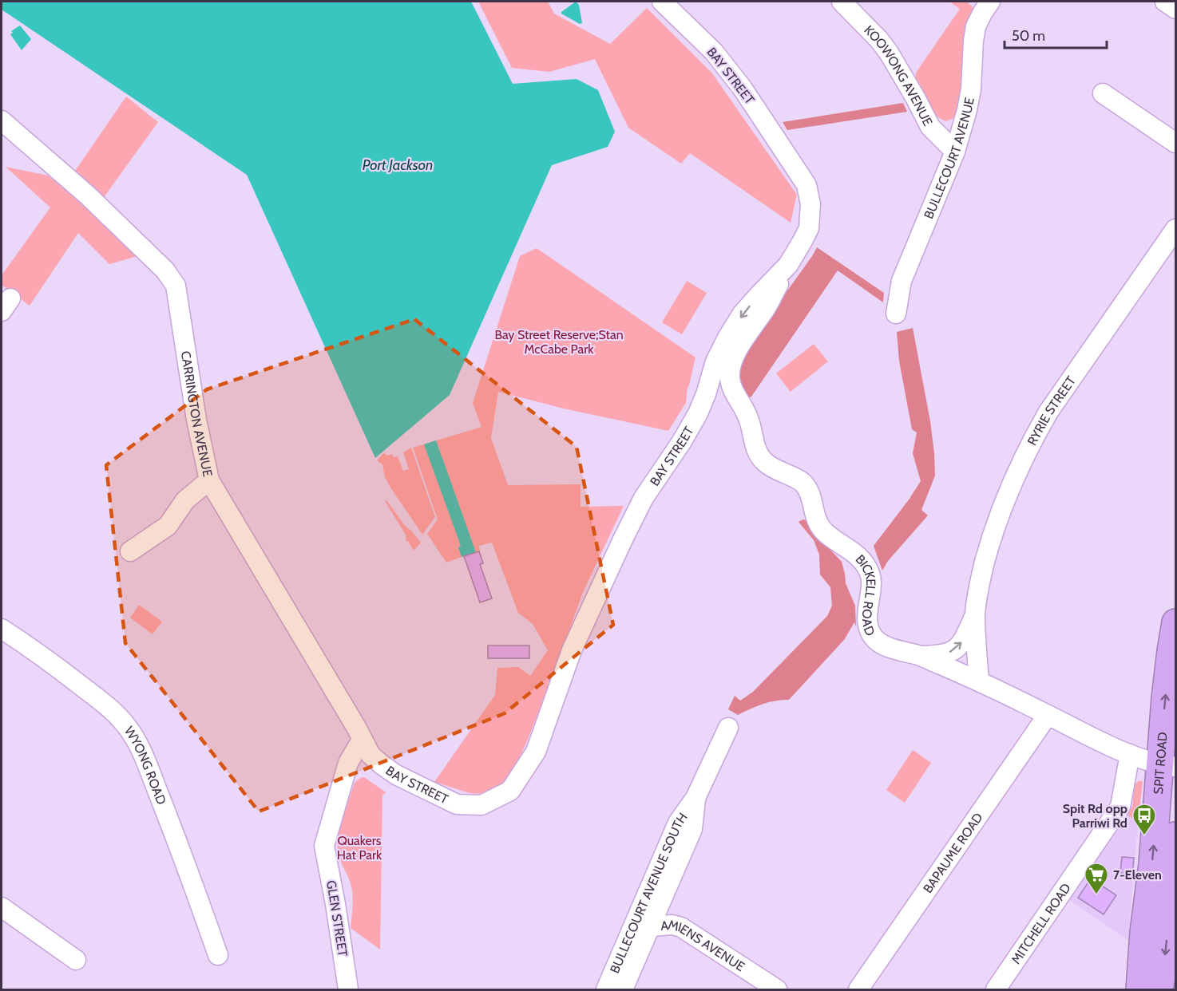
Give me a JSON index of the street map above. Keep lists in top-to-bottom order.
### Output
{
  "streets": {
    "highway": ["SPIT ROAD"],
    "street": [
      "BAY STREET",
      "KOOWONG AVENUE",
      "BULLECOURT AVENUE",
      "RYRIE STREET",
      "CARRINGTON AVENUE",
      "BICKELL ROAD",
      "WYONG ROAD",
      "BAPAUME ROAD",
      "BULLECOURT AVENUE SOUTH",
      "GLEN STREET",
      "MITCHELL ROAD",
      "AMIENS AVENUE"
    ]
  },
  "crossings": [
    ["BAY STREET", "CARRINGTON AVENUE"],
    ["BAY STREET", "BICKELL ROAD"],
    ["BAY STREET", "GLEN STREET"],
    ["KOOWONG AVENUE", "BULLECOURT AVENUE"],
    ["RYRIE STREET", "BICKELL ROAD"],
    ["CARRINGTON AVENUE", "GLEN STREET"],
    ["BICKELL ROAD", "SPIT ROAD"],
    ["BICKELL ROAD", "BAPAUME ROAD"],
    ["BICKELL ROAD", "MITCHELL ROAD"],
    ["BULLECOURT AVENUE SOUTH", "AMIENS AVENUE"]
  ],
  "one_way": ["BAY STREET"],
  "water": ["Port Jackson"],
  "parks": ["Bay Street Reserve;Stan McCabe Park", "Quakers Hat Park"],
  "places": {
    "bus stop": ["Spit Rd opp Parriwi Rd"],
    "supermarket": ["7-Eleven"]
  },
  "scale_bar": "50 m"
}
